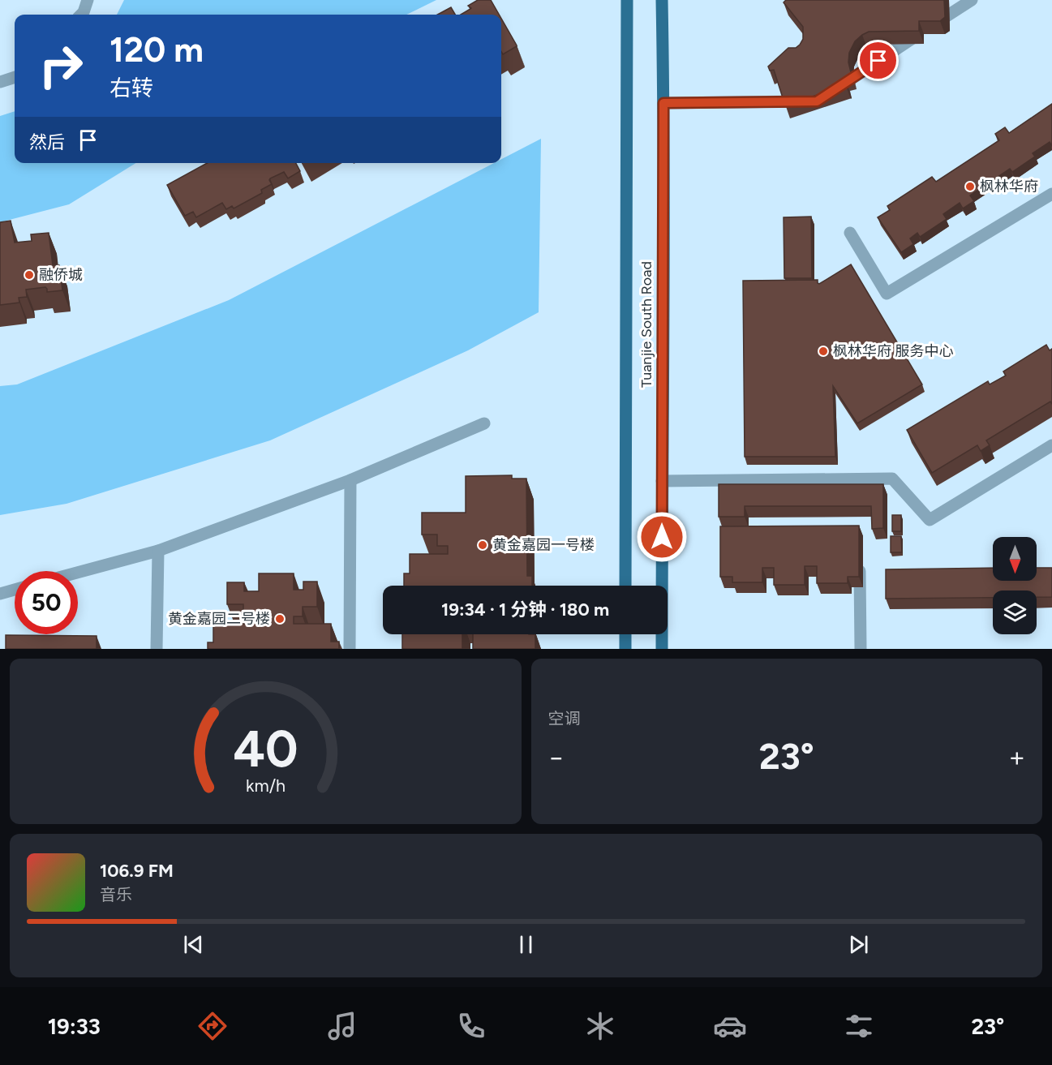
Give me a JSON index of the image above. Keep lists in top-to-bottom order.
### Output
{
  "streets": {
    "main road": ["Tuanjie South Road"]
  },
  "places": [
    "枫林华府",
    "融侨城",
    "枫林华府 服务中心",
    "黄金嘉园一号楼",
    "黄金嘉园二号楼"
  ],
  "north": "bottom",
  "page": {
    "turn": ["120 m", "右转"],
    "then": "然后",
    "limit": "50",
    "trip": "19:34 · 1 分钟 · 180 m",
    "tile": "空调",
    "heat": ["−", "23°", "+"],
    "song": ["106.9 FM", "音乐"],
    "tabs": ["19:33", "23°"],
    "gauge": ["40", "km/h"]
  }
}
